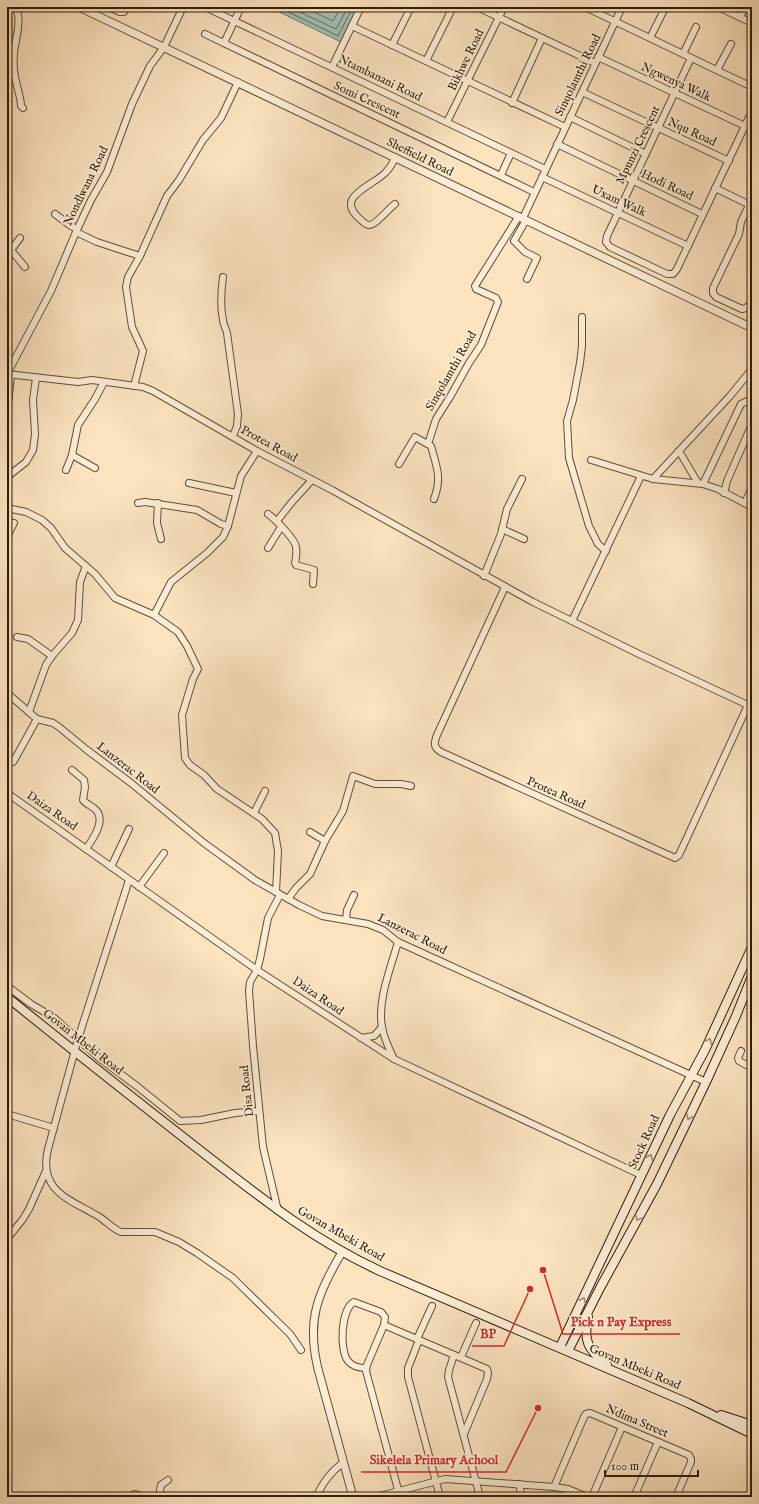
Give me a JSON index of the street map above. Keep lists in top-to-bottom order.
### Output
{
  "streets": {
    "main road": ["Govan Mbeki Road", "Stock Road"],
    "street": [
      "Bikhwe Road",
      "Sinqolamthi Road",
      "Ntambanani Road",
      "Ngwenya Walk",
      "Somi Crescent",
      "Nqu Road",
      "Mpunzi Crescent",
      "Sheffield Road",
      "Hodi Road",
      "Nondlwana Road",
      "Uxam Walk",
      "Protea Road",
      "Lanzerac Road",
      "Daiza Road",
      "Disa Road",
      "Ndima Street"
    ]
  },
  "crossings": [
    ["Bikhwe Road", "Ntambanani Road"],
    ["Bikhwe Road", "Ngwenya Walk"],
    ["Sinqolamthi Road", "Ntambanani Road"],
    ["Sinqolamthi Road", "Ngwenya Walk"],
    ["Sinqolamthi Road", "Somi Crescent"],
    ["Sinqolamthi Road", "Nqu Road"],
    ["Sinqolamthi Road", "Sheffield Road"],
    ["Sinqolamthi Road", "Hodi Road"],
    ["Sinqolamthi Road", "Uxam Walk"],
    ["Ngwenya Walk", "Mpunzi Crescent"],
    ["Nqu Road", "Mpunzi Crescent"],
    ["Mpunzi Crescent", "Hodi Road"],
    ["Mpunzi Crescent", "Uxam Walk"],
    ["Sheffield Road", "Nondlwana Road"],
    ["Nondlwana Road", "Protea Road"],
    ["Lanzerac Road", "Disa Road"],
    ["Lanzerac Road", "Stock Road"],
    ["Daiza Road", "Disa Road"],
    ["Daiza Road", "Stock Road"],
    ["Govan Mbeki Road", "Disa Road"],
    ["Govan Mbeki Road", "Stock Road"]
  ],
  "places": ["Pick n Pay Express", "BP", "Sikelela Primary Achool"],
  "scale_bar": "100 m"
}
